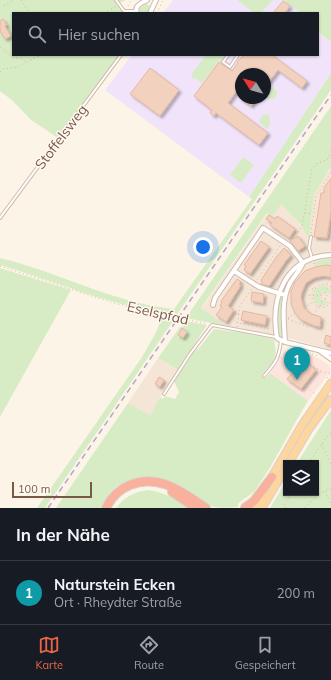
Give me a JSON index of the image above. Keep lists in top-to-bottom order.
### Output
{
  "streets": {
    "lane": ["Stoffelsweg"],
    "path": ["Eselspfad"]
  },
  "scale_bar": "100 m",
  "north": "top left",
  "page": {
    "search": "Hier suchen",
    "pins": "1",
    "scale": "100 m",
    "heading": "In der Nähe",
    "list": [
      {
        "mark": "1",
        "name": "Naturstein Ecken",
        "note": "Ort · Rheydter Straße",
        "value": "200 m"
      }
    ],
    "nav": ["Karte", "Route", "Gespeichert"]
  }
}
